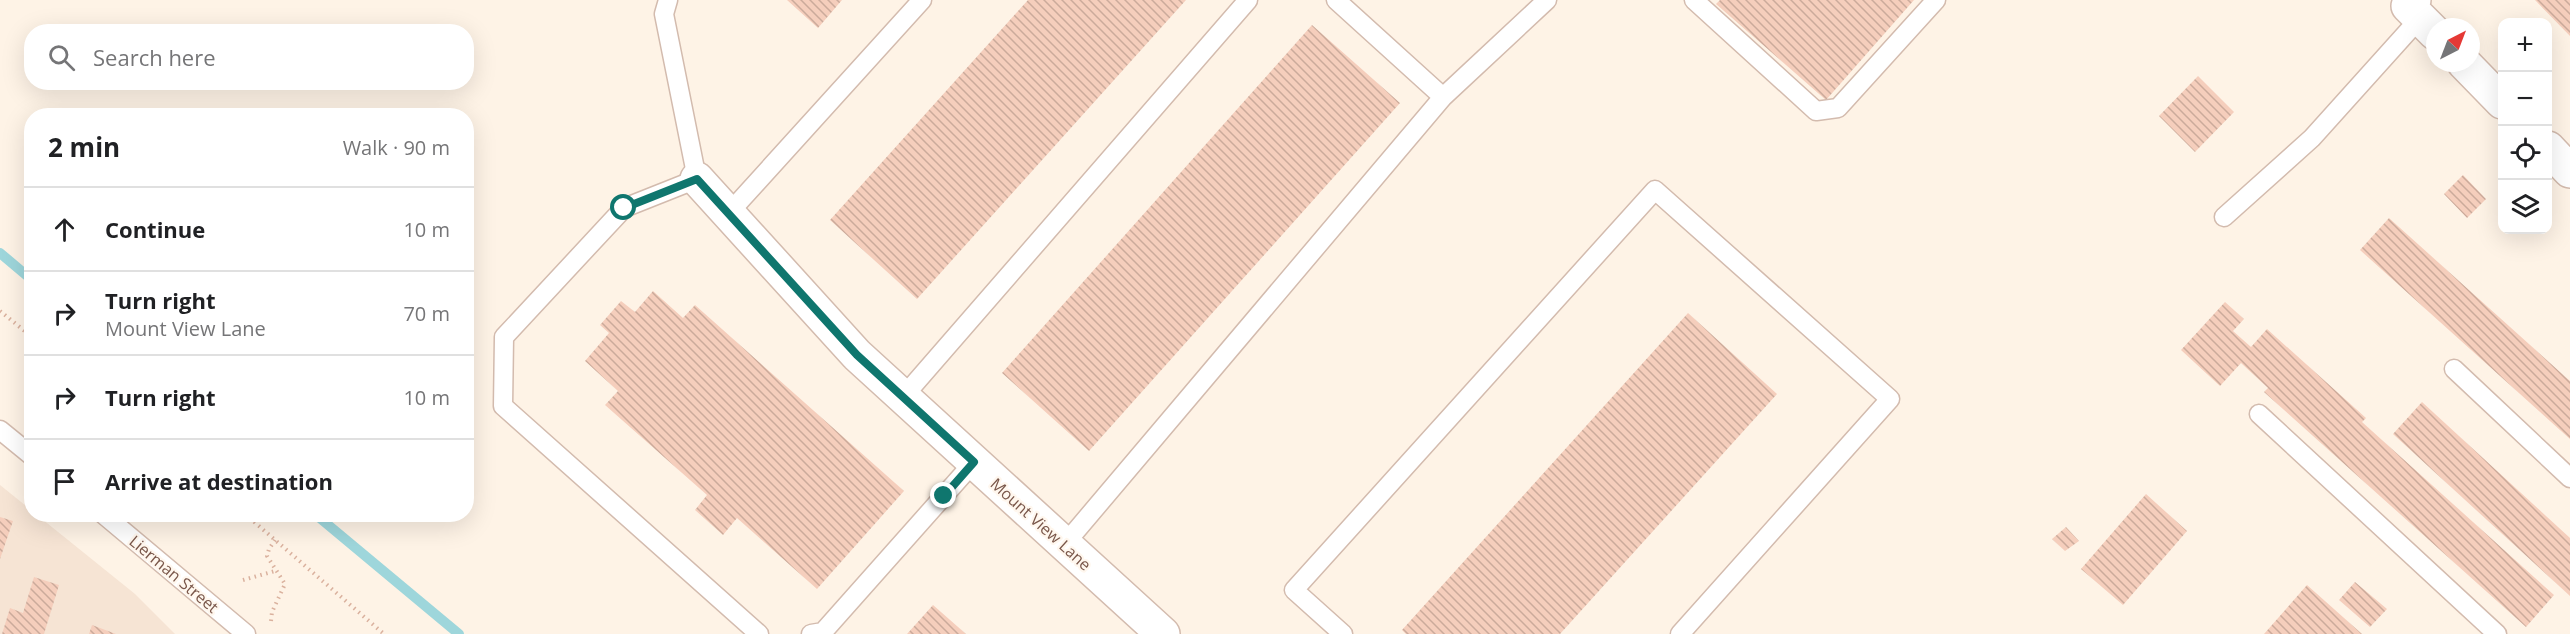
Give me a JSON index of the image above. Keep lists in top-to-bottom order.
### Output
{
  "streets": {
    "street": ["Mount View Lane"],
    "lane": ["Lierman Street"]
  },
  "north": "top right",
  "page": {
    "map_buttons": ["+", "−"],
    "search": "Search here",
    "heading": ["2 min", "Walk · 90 m"],
    "list": [
      ["Continue", "10 m"],
      ["Turn right", "Mount View Lane", "70 m"],
      ["Turn right", "10 m"],
      "Arrive at destination"
    ]
  }
}
